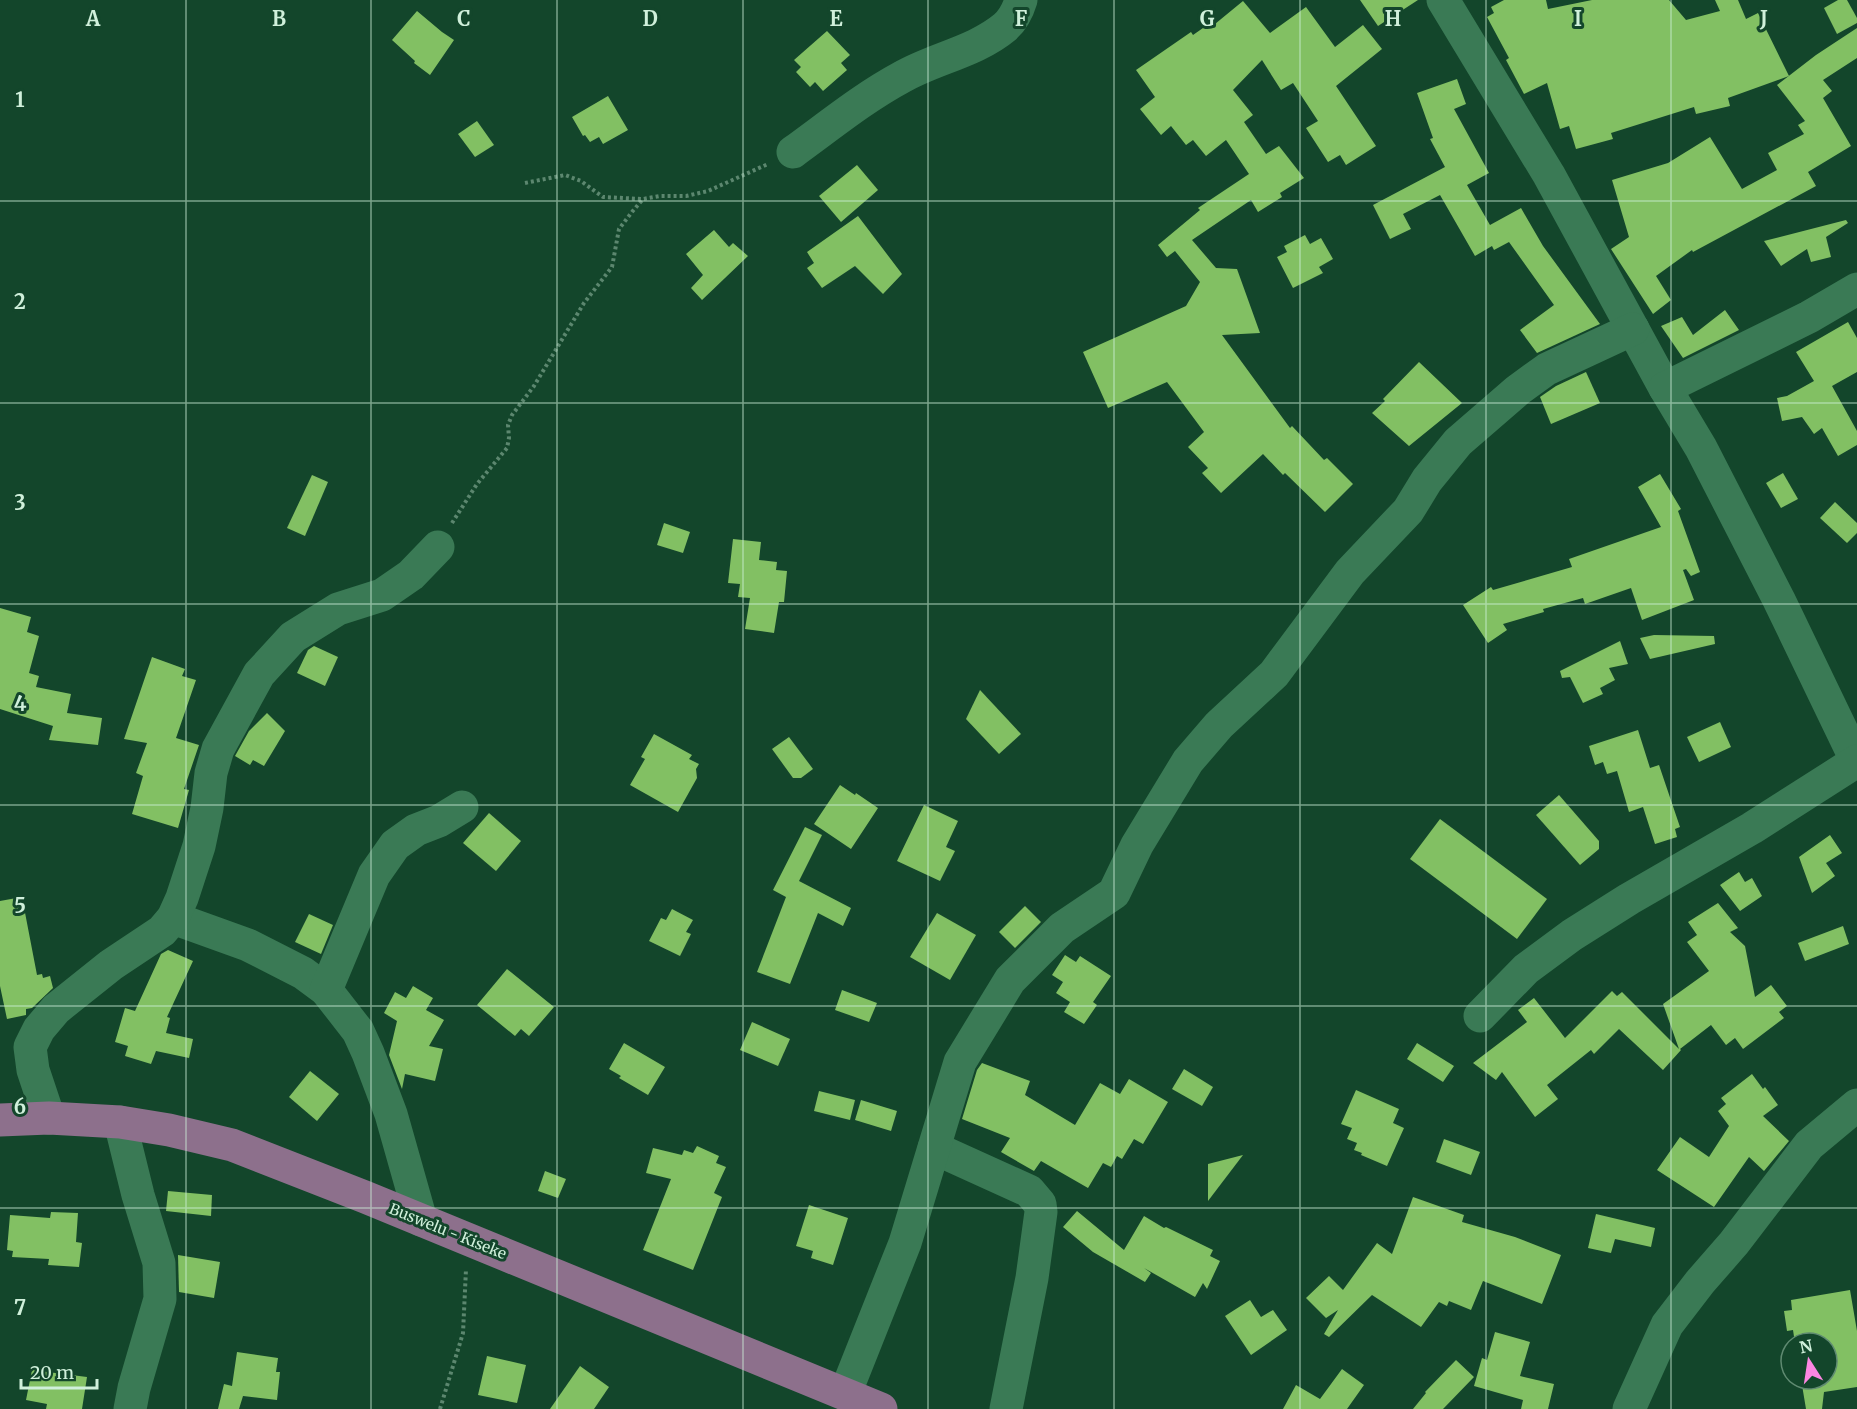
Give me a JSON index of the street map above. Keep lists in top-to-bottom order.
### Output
{
  "streets": {
    "main road": ["Buswelu - Kiseke"]
  },
  "scale_bar": "20 m",
  "north": "top",
  "grid": {
    "columns": [
      "A",
      "B",
      "C",
      "D",
      "E",
      "F",
      "G",
      "H",
      "I",
      "J"
    ],
    "rows": [
      "1",
      "2",
      "3",
      "4",
      "5",
      "6",
      "7"
    ]
  }
}
